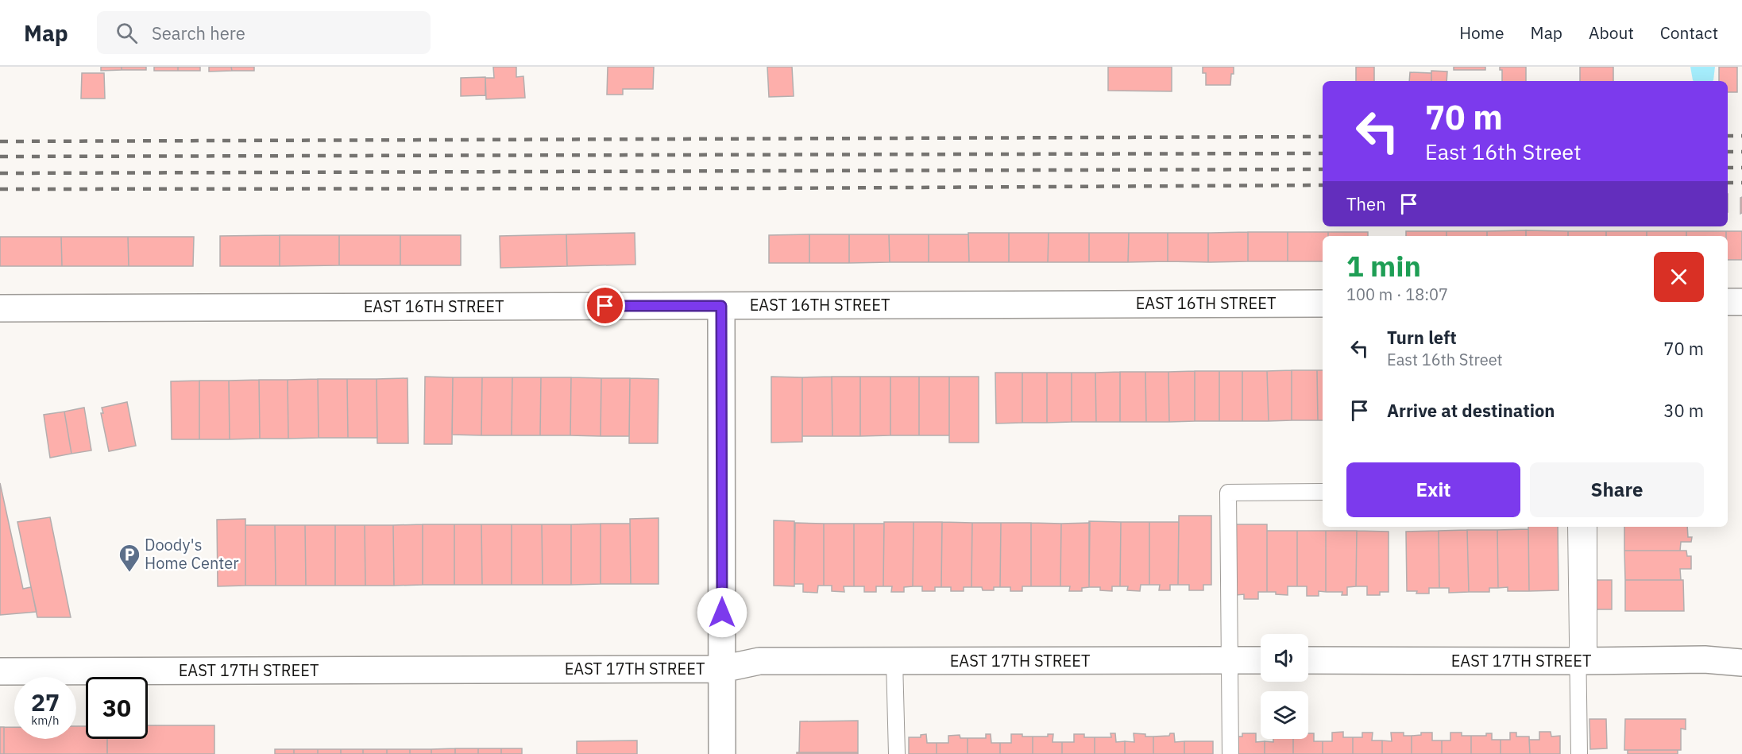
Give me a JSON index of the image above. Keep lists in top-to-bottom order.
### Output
{
  "streets": {
    "street": ["EAST 16TH STREET", "EAST 17TH STREET"]
  },
  "places": {
    "parking": ["Doody's Home Center"]
  },
  "page": {
    "header": "Map",
    "search": "Search here",
    "nav": [
      "Home",
      "Map",
      "About",
      "Contact"
    ],
    "turn": ["70 m", "East 16th Street"],
    "then": "Then",
    "heading": ["1 min", "100 m · 18:07"],
    "list": [
      {
        "name": "Turn left",
        "note": "East 16th Street",
        "value": "70 m"
      },
      {
        "name": "Arrive at destination",
        "value": "30 m"
      }
    ],
    "buttons": ["Exit", "Share"],
    "speed": "27 km/h",
    "limit": "30"
  }
}
